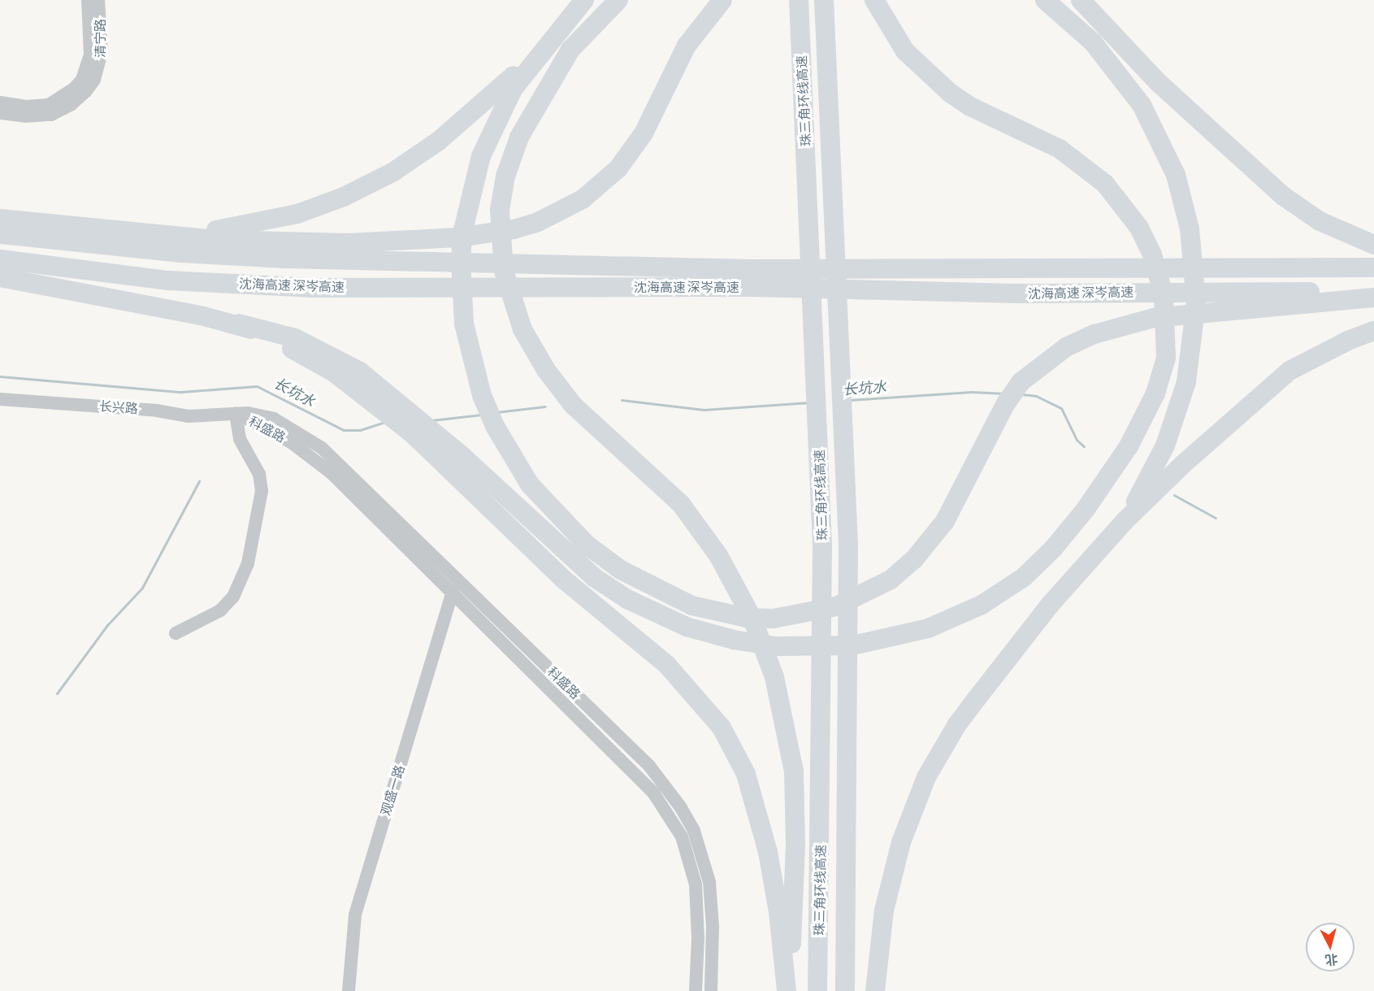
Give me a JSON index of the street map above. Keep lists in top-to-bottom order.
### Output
{
  "streets": {
    "highway": ["珠三角环线高速", "沈海高速 深岑高速"],
    "street": [
      "清宁路",
      "长兴路",
      "科盛路",
      "观盛一路"
    ]
  },
  "crossings": [
    ["长兴路", "科盛路"],
    ["科盛路", "观盛一路"]
  ],
  "water": ["长坑水"],
  "north": "bottom"
}
